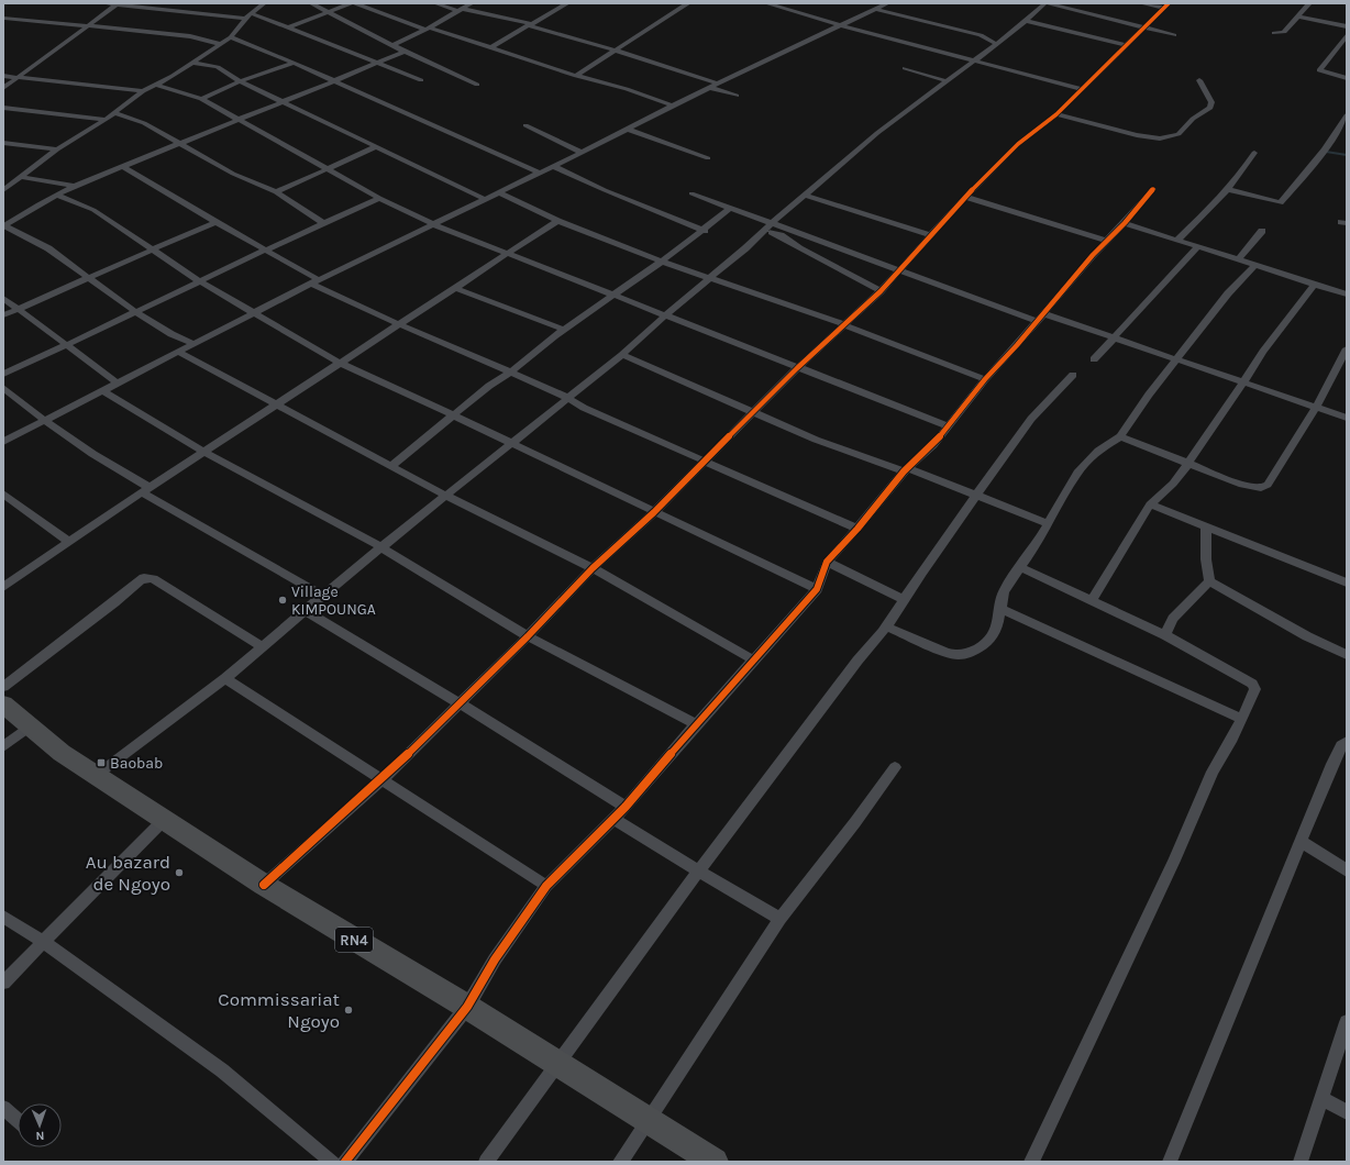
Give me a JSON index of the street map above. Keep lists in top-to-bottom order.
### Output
{
  "streets": {
    "highway": ["RN4"]
  },
  "places": {
    "other": ["Village KIMPOUNGA", "Au bazard de Ngoyo", "Commissariat Ngoyo"],
    "transit": ["Baobab"]
  },
  "north": "bottom"
}
